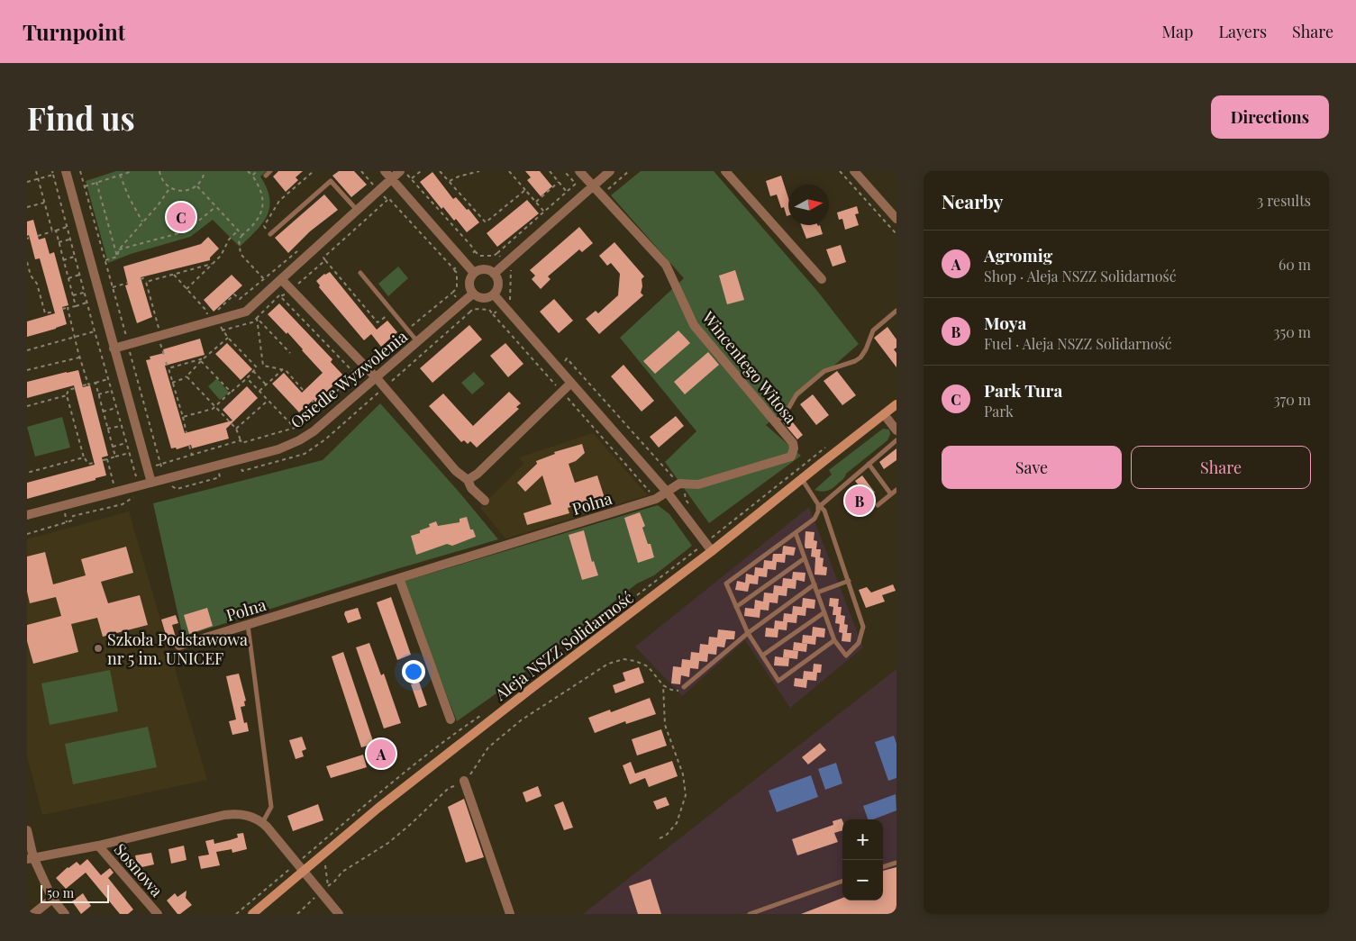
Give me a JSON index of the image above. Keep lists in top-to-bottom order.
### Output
{
  "streets": {
    "street": [
      "Wincentego Witosa",
      "Osiedle Wyzwolenia",
      "Polna",
      "Aleja NSZZ Solidarność",
      "Sosnowa"
    ]
  },
  "crossings": [
    ["Wincentego Witosa", "Polna"]
  ],
  "places": ["Szkoła Podstawowa nr 5 im. UNICEF"],
  "scale_bar": "50 m",
  "north": "right",
  "page": {
    "header": "Turnpoint",
    "nav": ["Map", "Layers", "Share"],
    "buttons": [
      "Directions",
      ["Save", "Share"]
    ],
    "title": "Find us",
    "heading": ["Nearby", "3 results"],
    "pins": ["C", "B", "A"],
    "list": [
      {
        "mark": "A",
        "name": "Agromig",
        "note": "Shop · Aleja NSZZ Solidarność",
        "value": "60 m"
      },
      {
        "mark": "B",
        "name": "Moya",
        "note": "Fuel · Aleja NSZZ Solidarność",
        "value": "350 m"
      },
      {
        "mark": "C",
        "name": "Park Tura",
        "note": "Park",
        "value": "370 m"
      }
    ],
    "map_buttons": ["+", "−"],
    "scale": "50 m"
  }
}
